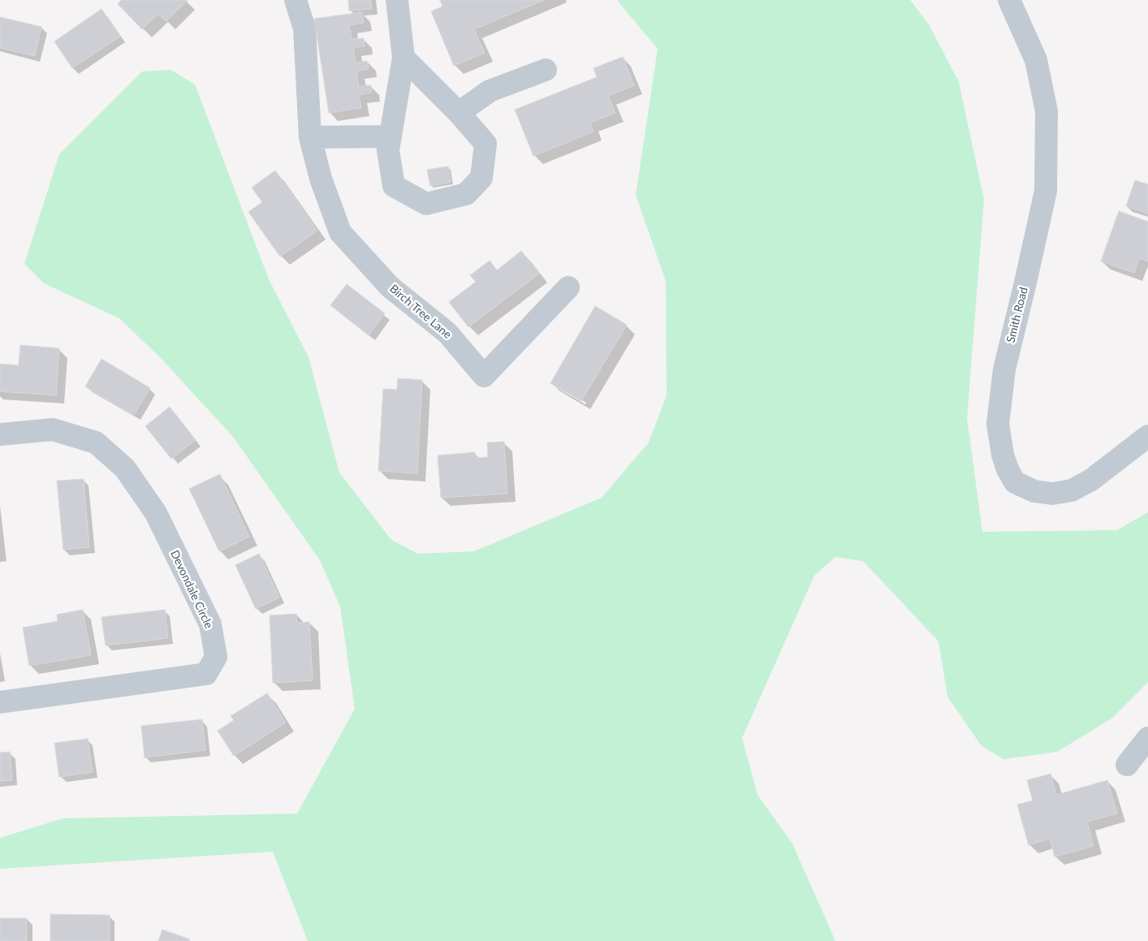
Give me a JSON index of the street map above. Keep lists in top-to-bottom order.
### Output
{
  "streets": {
    "street": ["Birch Tree Lane", "Smith Road", "Devondale Circle"]
  }
}
